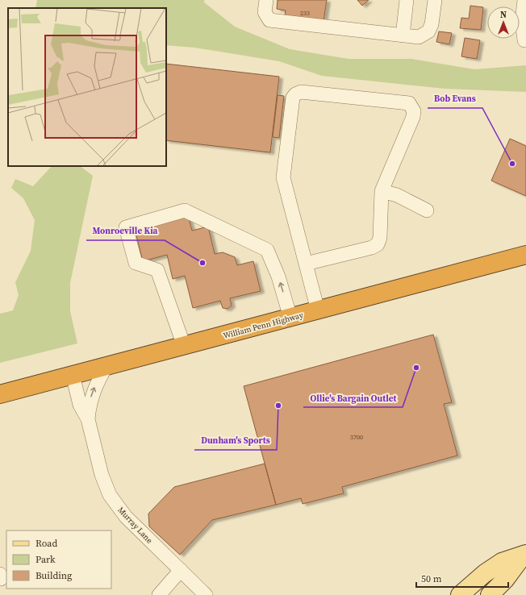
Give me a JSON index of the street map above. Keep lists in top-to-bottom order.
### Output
{
  "streets": {
    "highway": ["William Penn Highway"],
    "street": ["Murray Lane"]
  },
  "crossings": [
    ["William Penn Highway", "Murray Lane"]
  ],
  "places": [
    "Bob Evans",
    "Monroeville Kia",
    "Ollie's Bargain Outlet",
    "Dunham's Sports"
  ],
  "house_numbers": ["233", "3700"],
  "legend": ["Road", "Park", "Building"],
  "scale_bar": "50 m",
  "north": "top"
}
